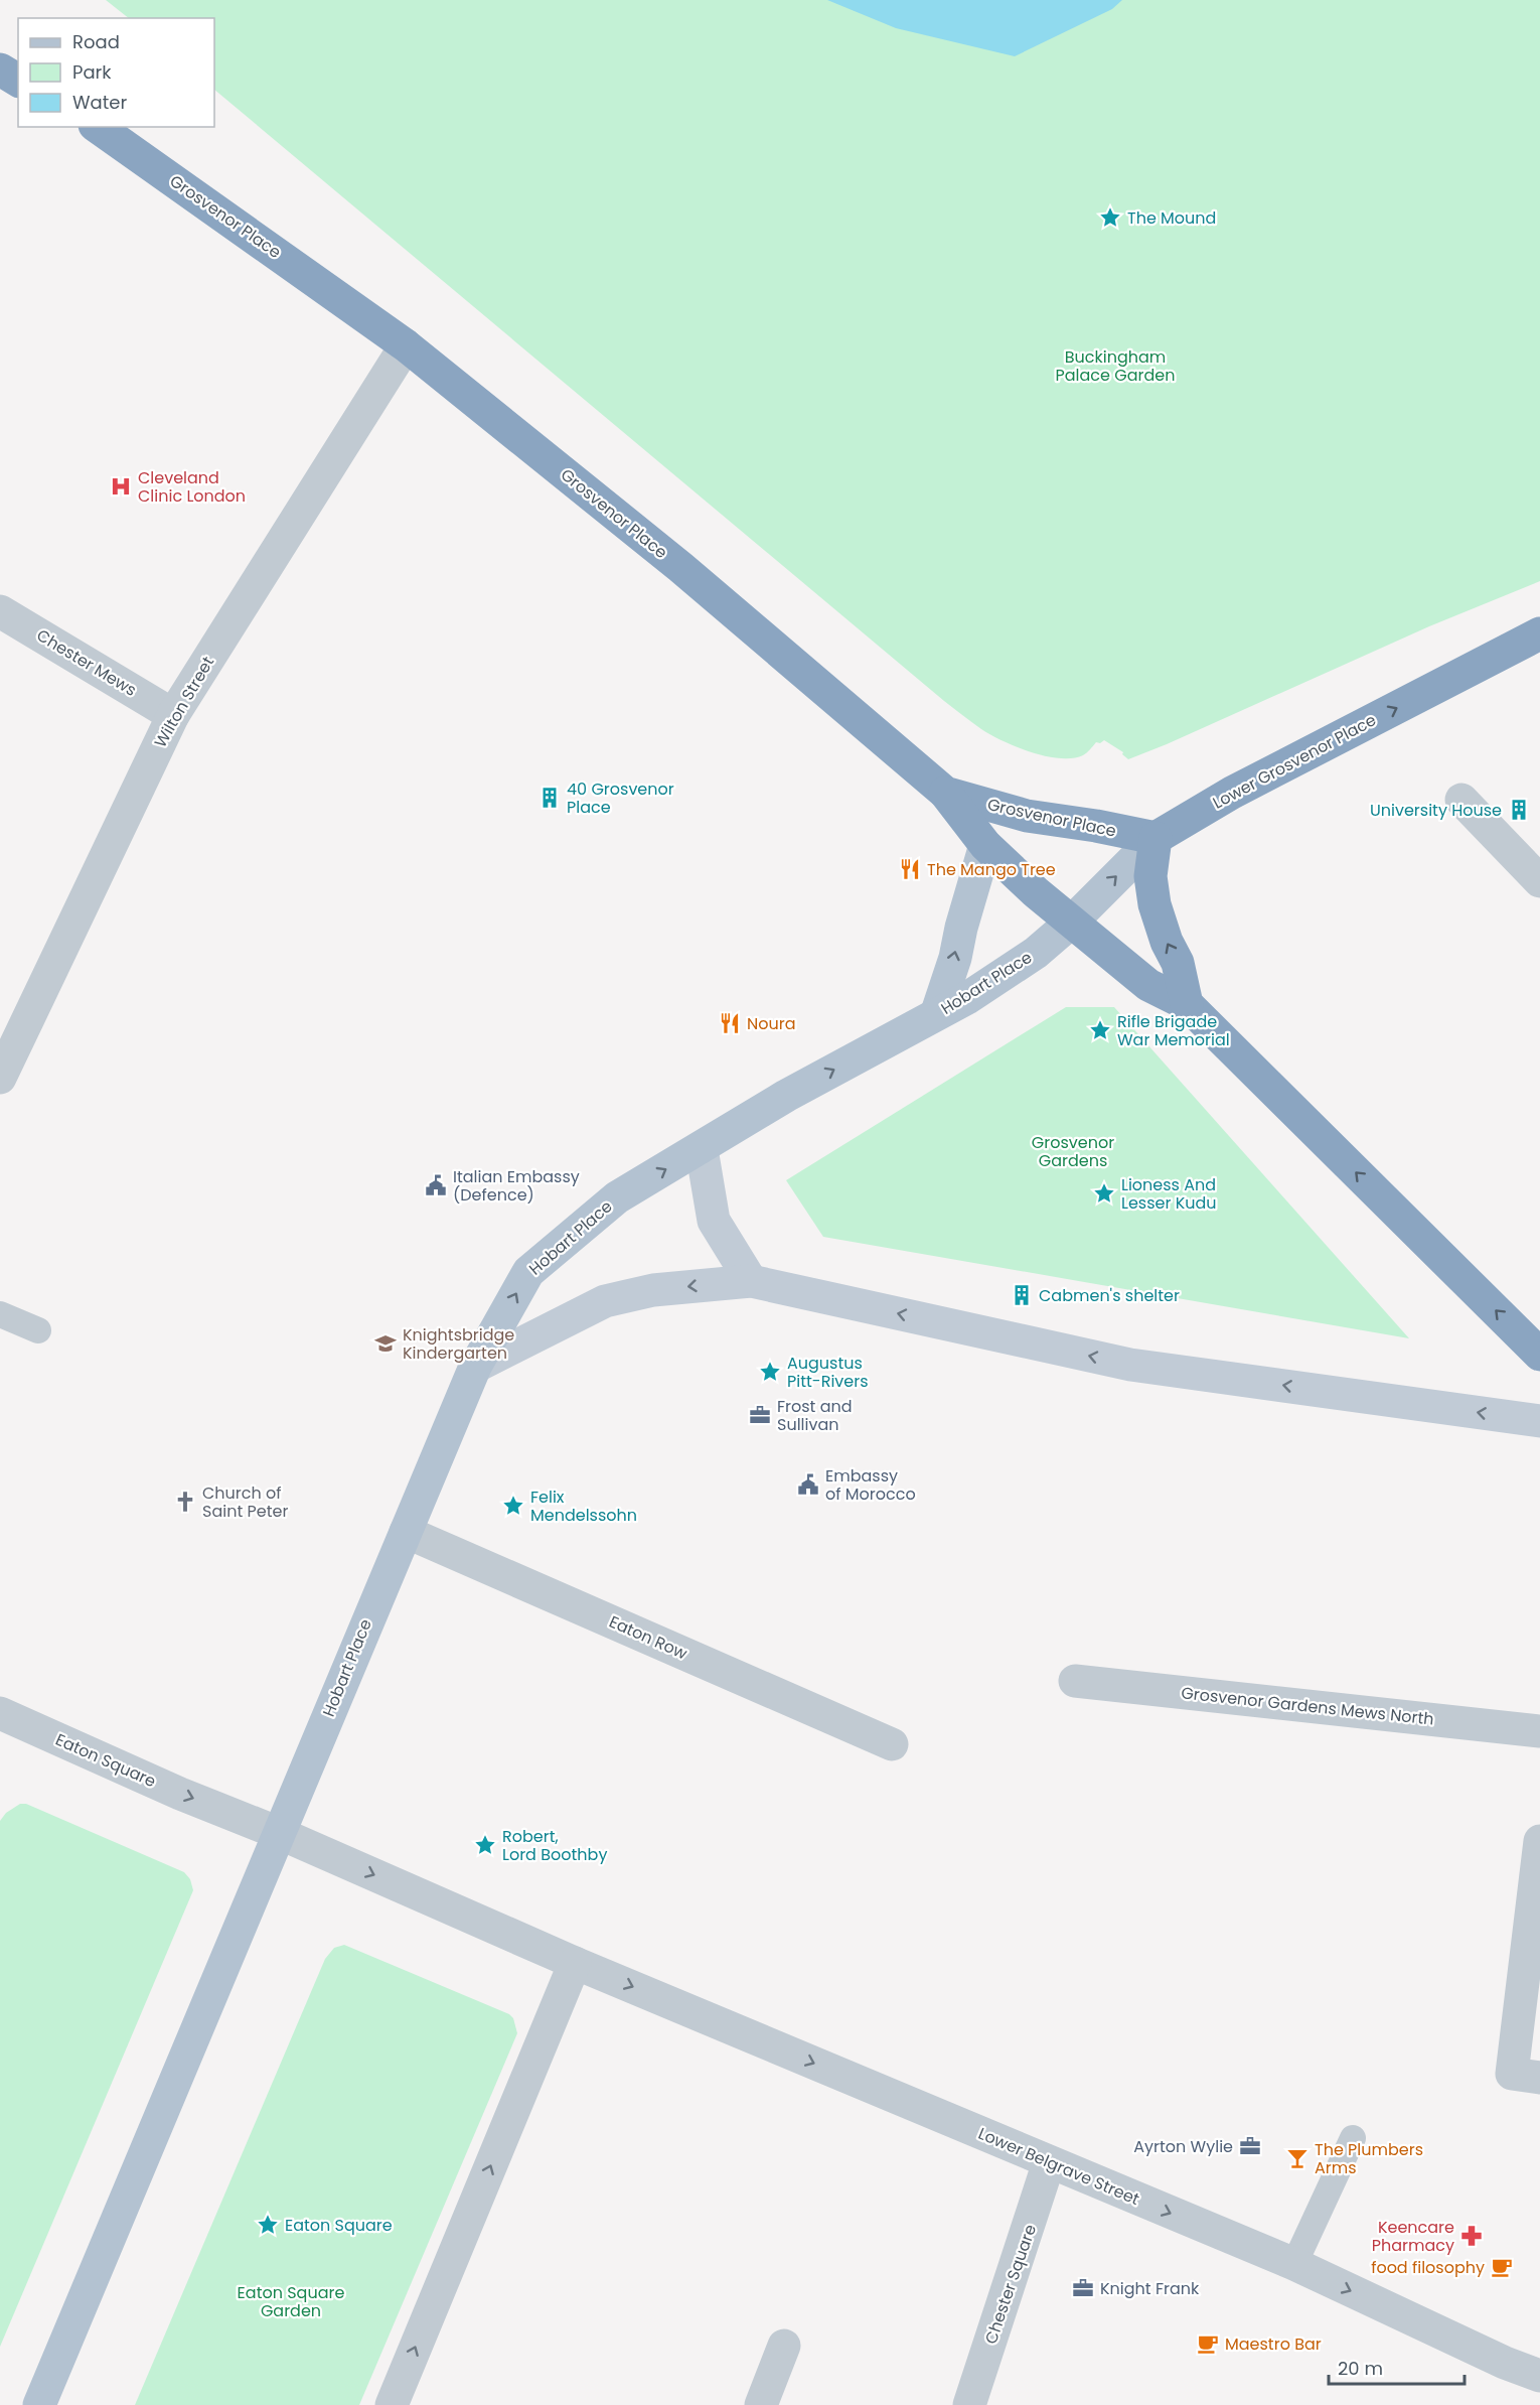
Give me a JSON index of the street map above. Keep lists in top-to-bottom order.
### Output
{
  "streets": {
    "highway": ["Grosvenor Place", "Lower Grosvenor Place"],
    "main road": ["Hobart Place"],
    "street": [
      "Chester Mews",
      "Wilton Street",
      "Eaton Row",
      "Grosvenor Gardens Mews North",
      "Eaton Square",
      "Lower Belgrave Street",
      "Chester Square"
    ]
  },
  "crossings": [
    ["Grosvenor Place", "Wilton Street"],
    ["Grosvenor Place", "Lower Grosvenor Place"],
    ["Chester Mews", "Wilton Street"],
    ["Lower Grosvenor Place", "Hobart Place"],
    ["Hobart Place", "Eaton Row"],
    ["Hobart Place", "Eaton Square"],
    ["Eaton Square", "Lower Belgrave Street"],
    ["Lower Belgrave Street", "Chester Square"]
  ],
  "one_way": ["Lower Grosvenor Place", "Eaton Square", "Lower Belgrave Street"],
  "parks": ["Buckingham Palace Garden", "Grosvenor Gardens", "Eaton Square Garden"],
  "places": {
    "place": [
      "The Mound",
      "Rifle Brigade War Memorial",
      "Lioness And Lesser Kudu",
      "Augustus Pitt-Rivers",
      "Felix Mendelssohn",
      "Robert, Lord Boothby",
      "Eaton Square"
    ],
    "hospital": ["Cleveland Clinic London"],
    "building": ["40 Grosvenor Place", "University House", "Cabmen's shelter"],
    "restaurant": ["The Mango Tree", "Noura"],
    "public building": ["Italian Embassy (Defence)", "Embassy of Morocco"],
    "school or university": ["Knightsbridge Kindergarten"],
    "office": ["Frost and Sullivan", "Ayrton Wylie", "Knight Frank"],
    "church": ["Church of Saint Peter"],
    "bar": ["The Plumbers Arms"],
    "pharmacy": ["Keencare Pharmacy"],
    "cafe": ["food filosophy", "Maestro Bar"]
  },
  "legend": ["Road", "Park", "Water"],
  "scale_bar": "20 m"
}
